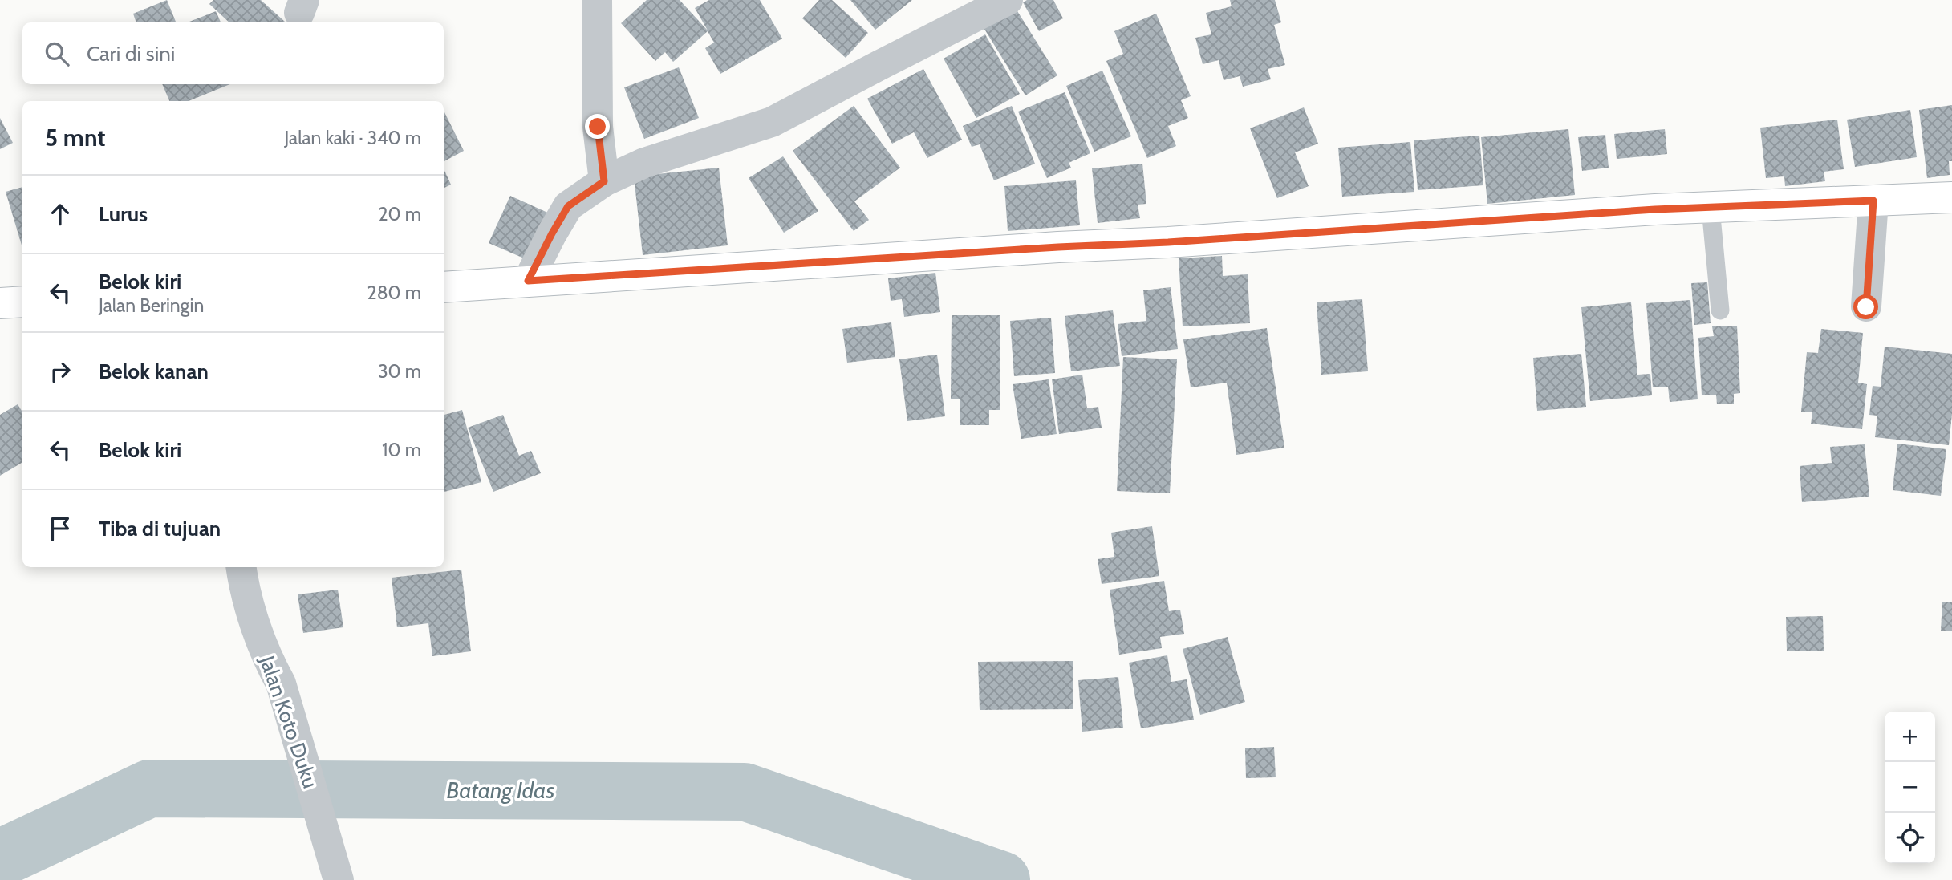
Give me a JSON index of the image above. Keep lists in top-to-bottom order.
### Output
{
  "streets": {
    "street": ["Jalan Koto Duku"]
  },
  "water": ["Batang Idas"],
  "page": {
    "search": "Cari di sini",
    "heading": ["5 mnt", "Jalan kaki · 340 m"],
    "list": [
      ["Lurus", "20 m"],
      ["Belok kiri", "Jalan Beringin", "280 m"],
      ["Belok kanan", "30 m"],
      ["Belok kiri", "10 m"],
      "Tiba di tujuan"
    ],
    "map_buttons": ["+", "−"]
  }
}
